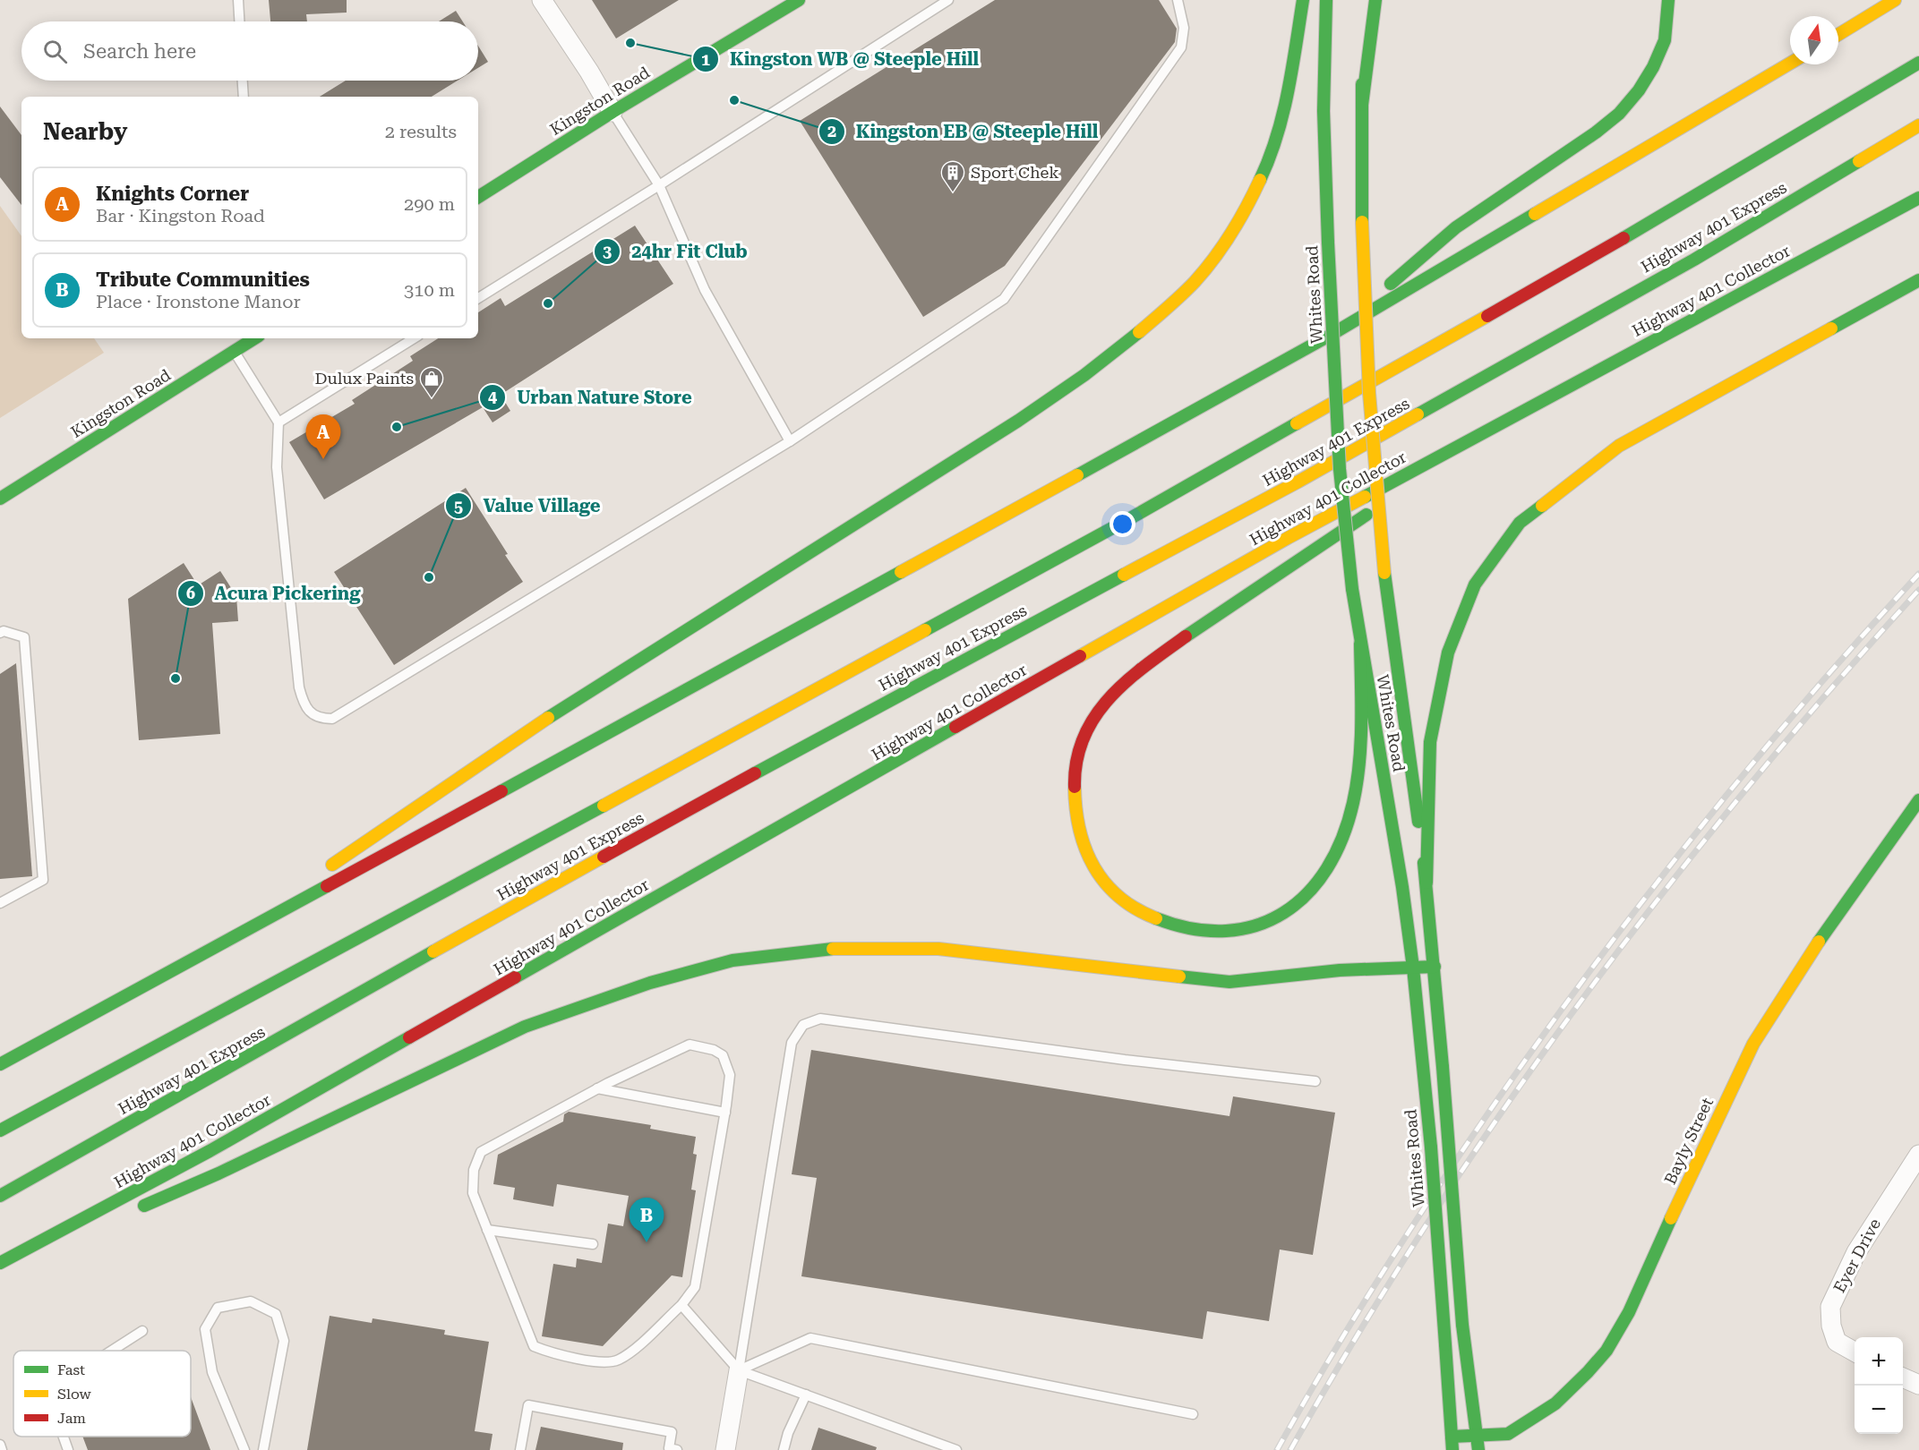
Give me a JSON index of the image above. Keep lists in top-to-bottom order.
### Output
{
  "streets": {
    "main road": [
      "Kingston Road",
      "Highway 401 Express",
      "Highway 401 Collector",
      "Whites Road",
      "Bayly Street"
    ],
    "street": ["Eyer Drive"]
  },
  "crossings": [
    ["Whites Road", "Bayly Street"]
  ],
  "places": {
    "other": [
      "Kingston WB @ Steeple Hill",
      "Kingston EB @ Steeple Hill",
      "24hr Fit Club",
      "Urban Nature Store",
      "Value Village",
      "Acura Pickering"
    ],
    "building": ["Sport Chek"],
    "shop": ["Dulux Paints"]
  },
  "legend": ["Fast", "Slow", "Jam"],
  "north": "top",
  "page": {
    "search": "Search here",
    "heading": ["Nearby", "2 results"],
    "list": [
      {
        "mark": "A",
        "name": "Knights Corner",
        "note": "Bar · Kingston Road",
        "value": "290 m"
      },
      {
        "mark": "B",
        "name": "Tribute Communities",
        "note": "Place · Ironstone Manor",
        "value": "310 m"
      }
    ],
    "pins": ["A", "B"],
    "map_buttons": ["+", "−"]
  }
}
